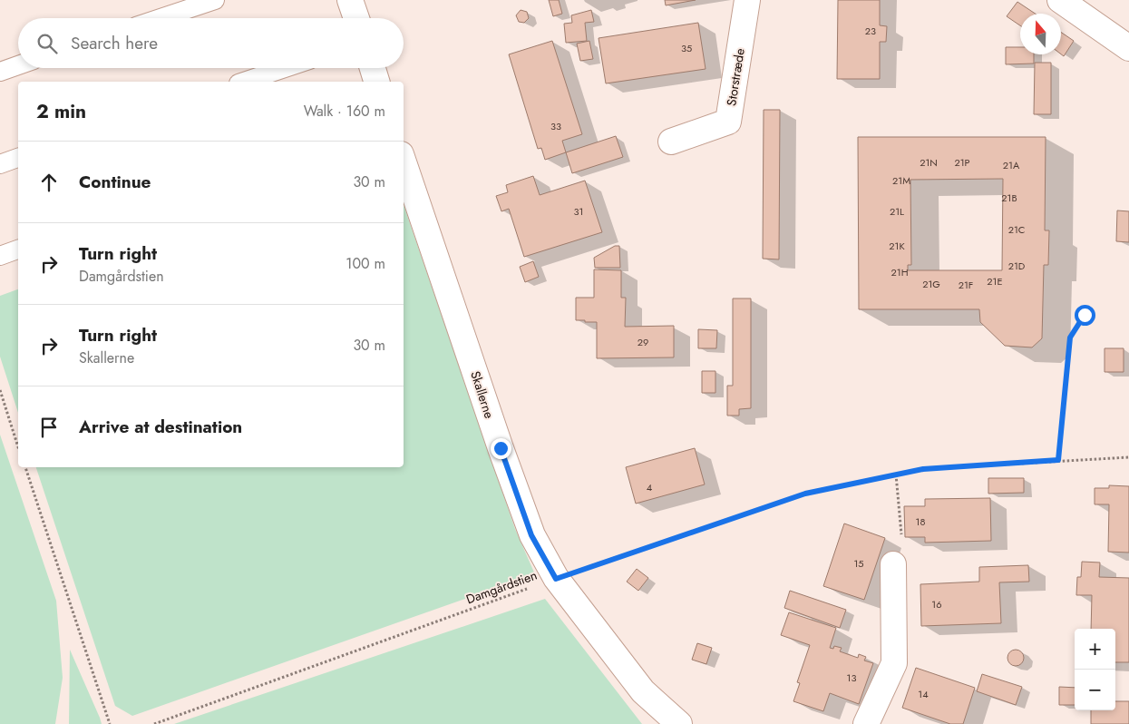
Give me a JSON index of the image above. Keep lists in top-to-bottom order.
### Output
{
  "streets": {
    "street": ["Storstræde", "Skallerne"],
    "path": ["Damgårdstien"]
  },
  "crossings": [
    ["Skallerne", "Damgårdstien"]
  ],
  "house_numbers": [
    "23",
    "35",
    "33",
    "21N",
    "21P",
    "21A",
    "21M",
    "21B",
    "31",
    "21L",
    "21C",
    "21K",
    "21D",
    "21H",
    "21E",
    "21G",
    "21F",
    "29",
    "4",
    "18",
    "15",
    "16",
    "13",
    "14"
  ],
  "north": "top",
  "page": {
    "search": "Search here",
    "heading": ["2 min", "Walk · 160 m"],
    "list": [
      ["Continue", "30 m"],
      ["Turn right", "Damgårdstien", "100 m"],
      ["Turn right", "Skallerne", "30 m"],
      "Arrive at destination"
    ],
    "map_buttons": ["+", "−"]
  }
}
